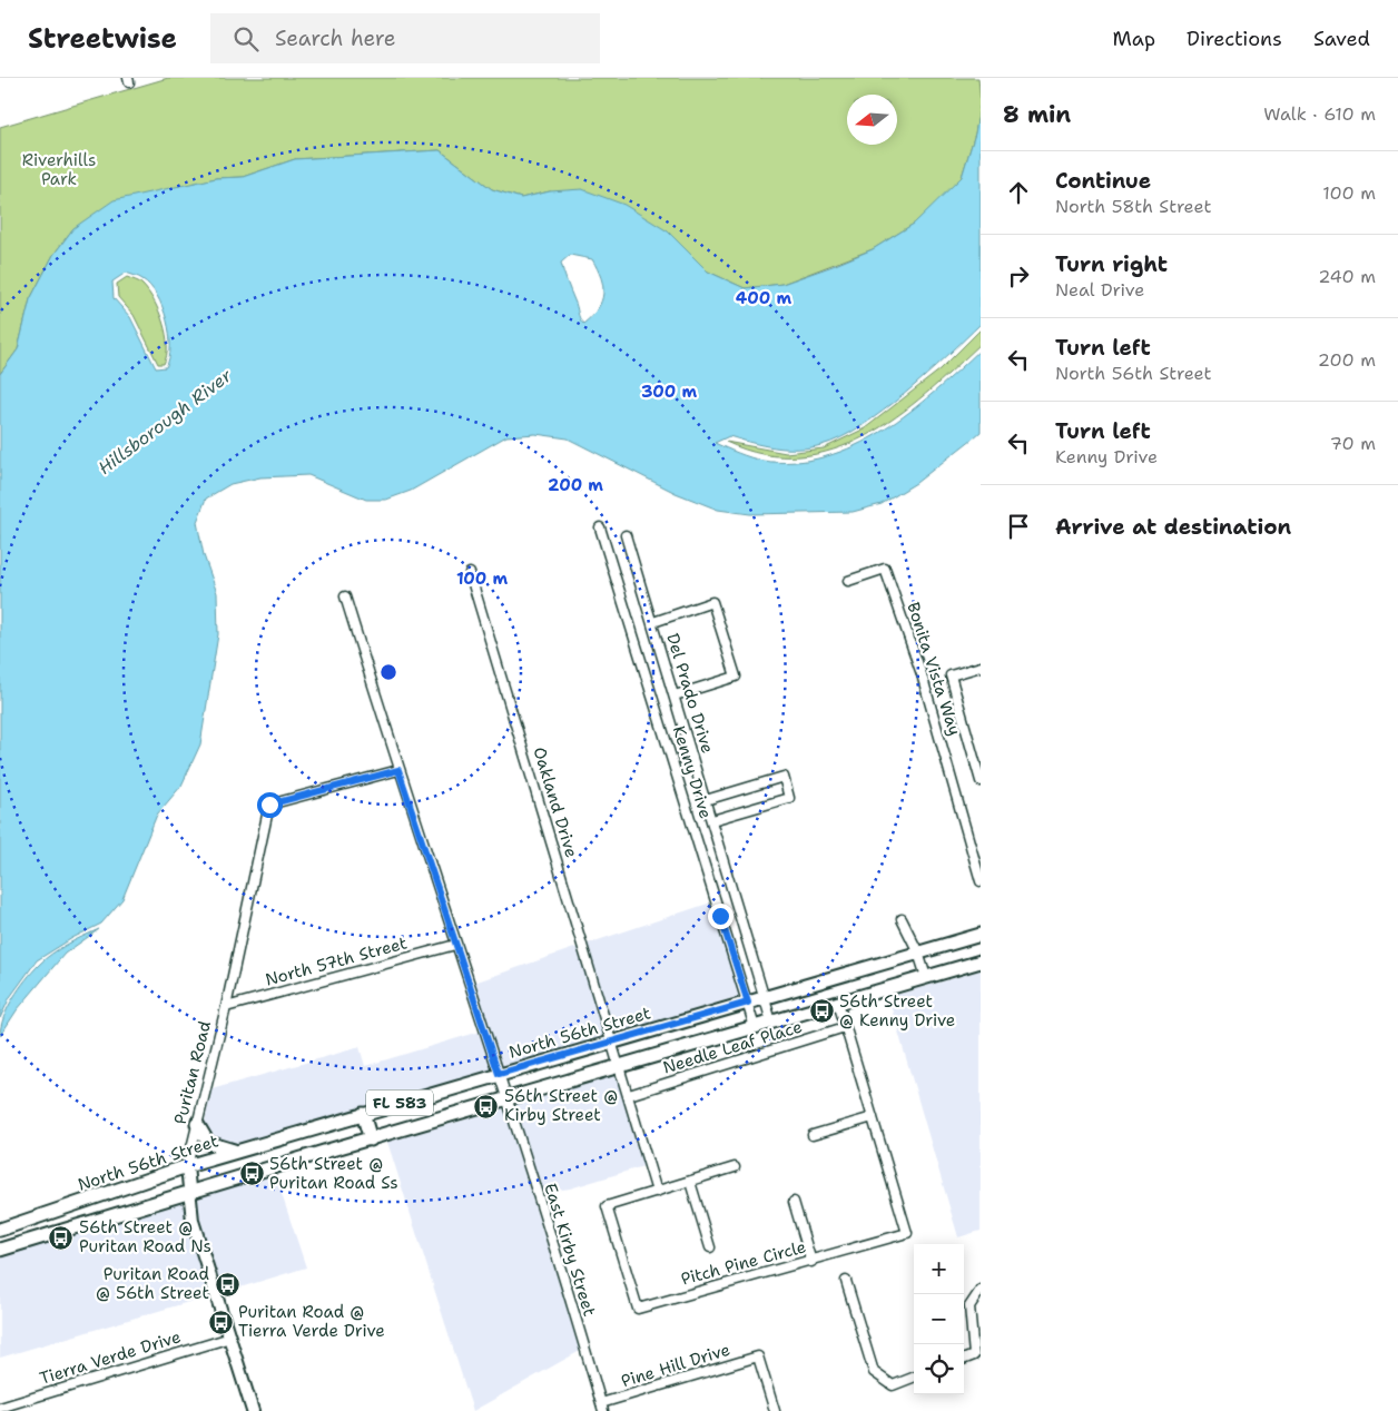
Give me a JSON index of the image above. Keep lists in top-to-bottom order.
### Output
{
  "streets": {
    "main road": ["North 56th Street", "FL 583"],
    "street": [
      "Bonita Vista Way",
      "Del Prado Drive",
      "Kenny Drive",
      "Oakland Drive",
      "North 57th Street",
      "Needle Leaf Place",
      "Puritan Road",
      "East Kirby Street",
      "Pitch Pine Circle",
      "Tierra Verde Drive",
      "Pine Hill Drive"
    ]
  },
  "crossings": [
    ["Del Prado Drive", "North 56th Street"],
    ["Del Prado Drive", "FL 583"],
    ["Kenny Drive", "North 56th Street"],
    ["Kenny Drive", "FL 583"],
    ["Oakland Drive", "North 56th Street"],
    ["Oakland Drive", "FL 583"],
    ["North 57th Street", "Puritan Road"],
    ["North 57th Street", "East Kirby Street"],
    ["North 56th Street", "Puritan Road"],
    ["North 56th Street", "East Kirby Street"],
    ["Needle Leaf Place", "Pitch Pine Circle"],
    ["Puritan Road", "FL 583"],
    ["Puritan Road", "East Kirby Street"],
    ["Puritan Road", "Tierra Verde Drive"],
    ["FL 583", "East Kirby Street"],
    ["FL 583", "Pitch Pine Circle"],
    ["East Kirby Street", "Pine Hill Drive"]
  ],
  "water": ["Hillsborough River"],
  "parks": ["Riverhills Park"],
  "places": {
    "bus stop": [
      "56th Street @ Kenny Drive",
      "56th Street @ Kirby Street",
      "56th Street @ Puritan Road Ss",
      "56th Street @ Puritan Road Ns",
      "Puritan Road @ 56th Street",
      "Puritan Road @ Tierra Verde Drive"
    ]
  },
  "north": "left",
  "page": {
    "header": "Streetwise",
    "search": "Search here",
    "nav": ["Map", "Directions", "Saved"],
    "heading": ["8 min", "Walk · 610 m"],
    "list": [
      ["Continue", "North 58th Street", "100 m"],
      ["Turn right", "Neal Drive", "240 m"],
      ["Turn left", "North 56th Street", "200 m"],
      ["Turn left", "Kenny Drive", "70 m"],
      "Arrive at destination"
    ],
    "map_buttons": ["+", "−"]
  },
  "rings": [
    "400 m",
    "300 m",
    "200 m",
    "100 m"
  ]
}
